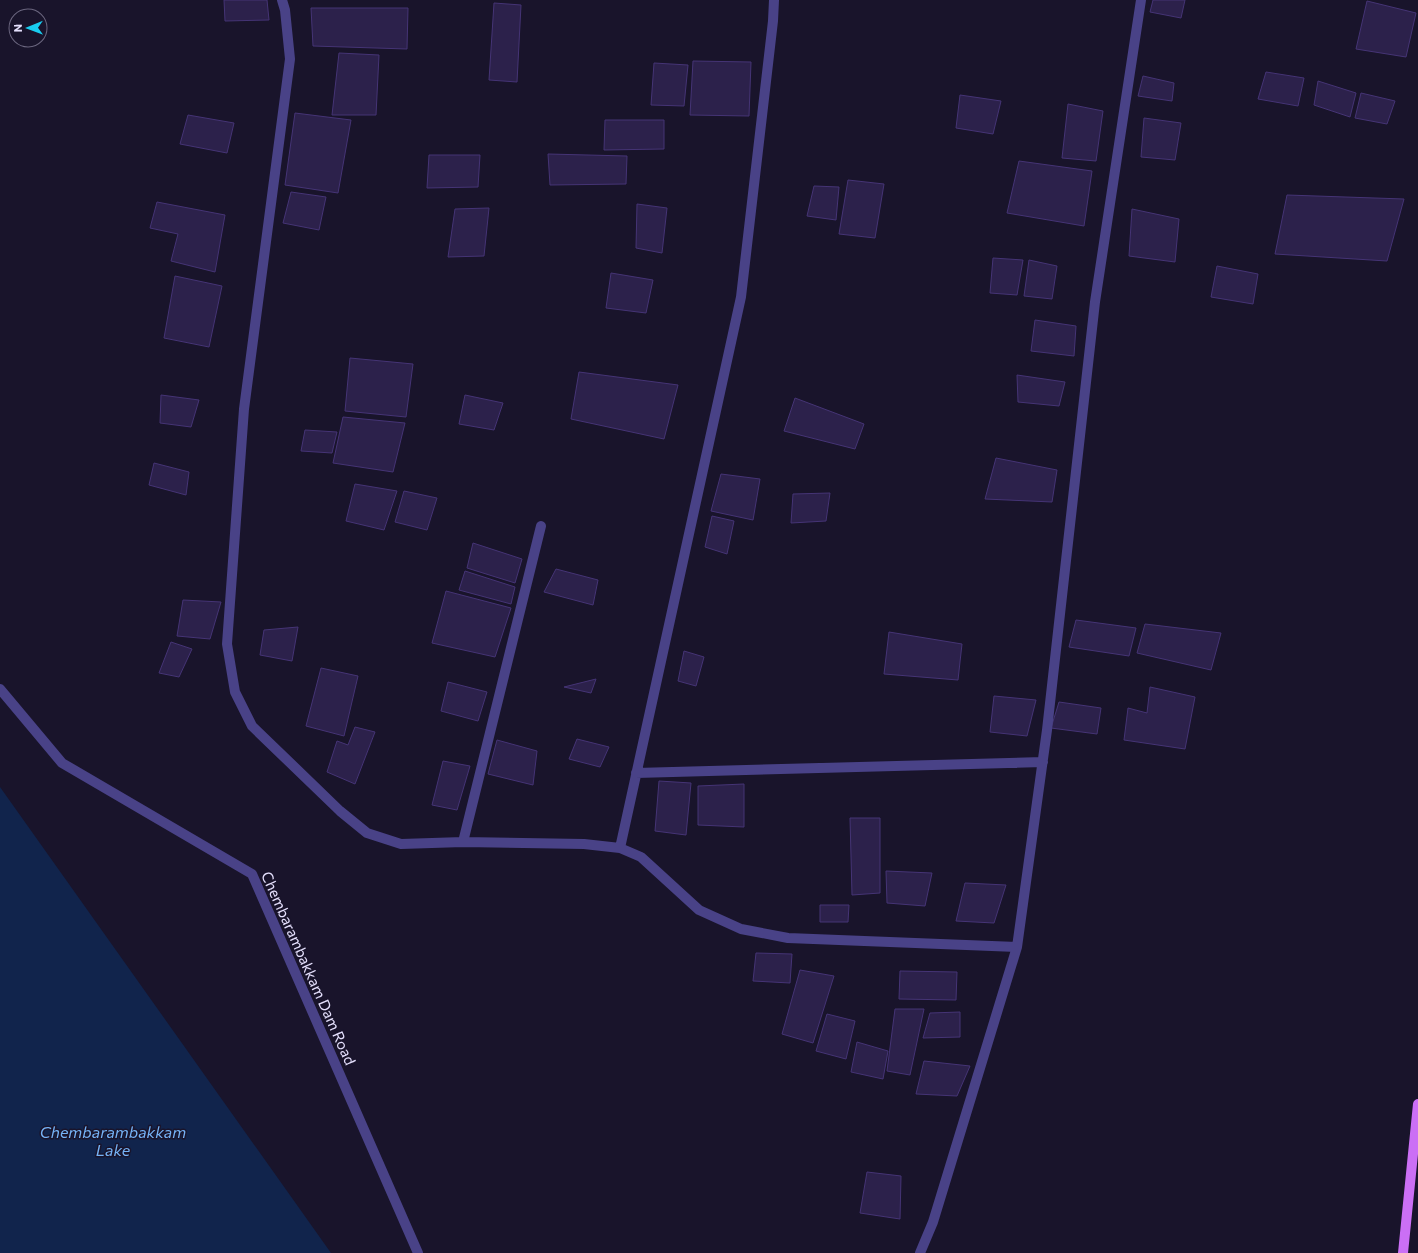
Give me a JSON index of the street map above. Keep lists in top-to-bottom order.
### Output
{
  "streets": {
    "street": ["Chembarambakkam Dam Road"]
  },
  "water": ["Chembarambakkam Lake"],
  "north": "left"
}
